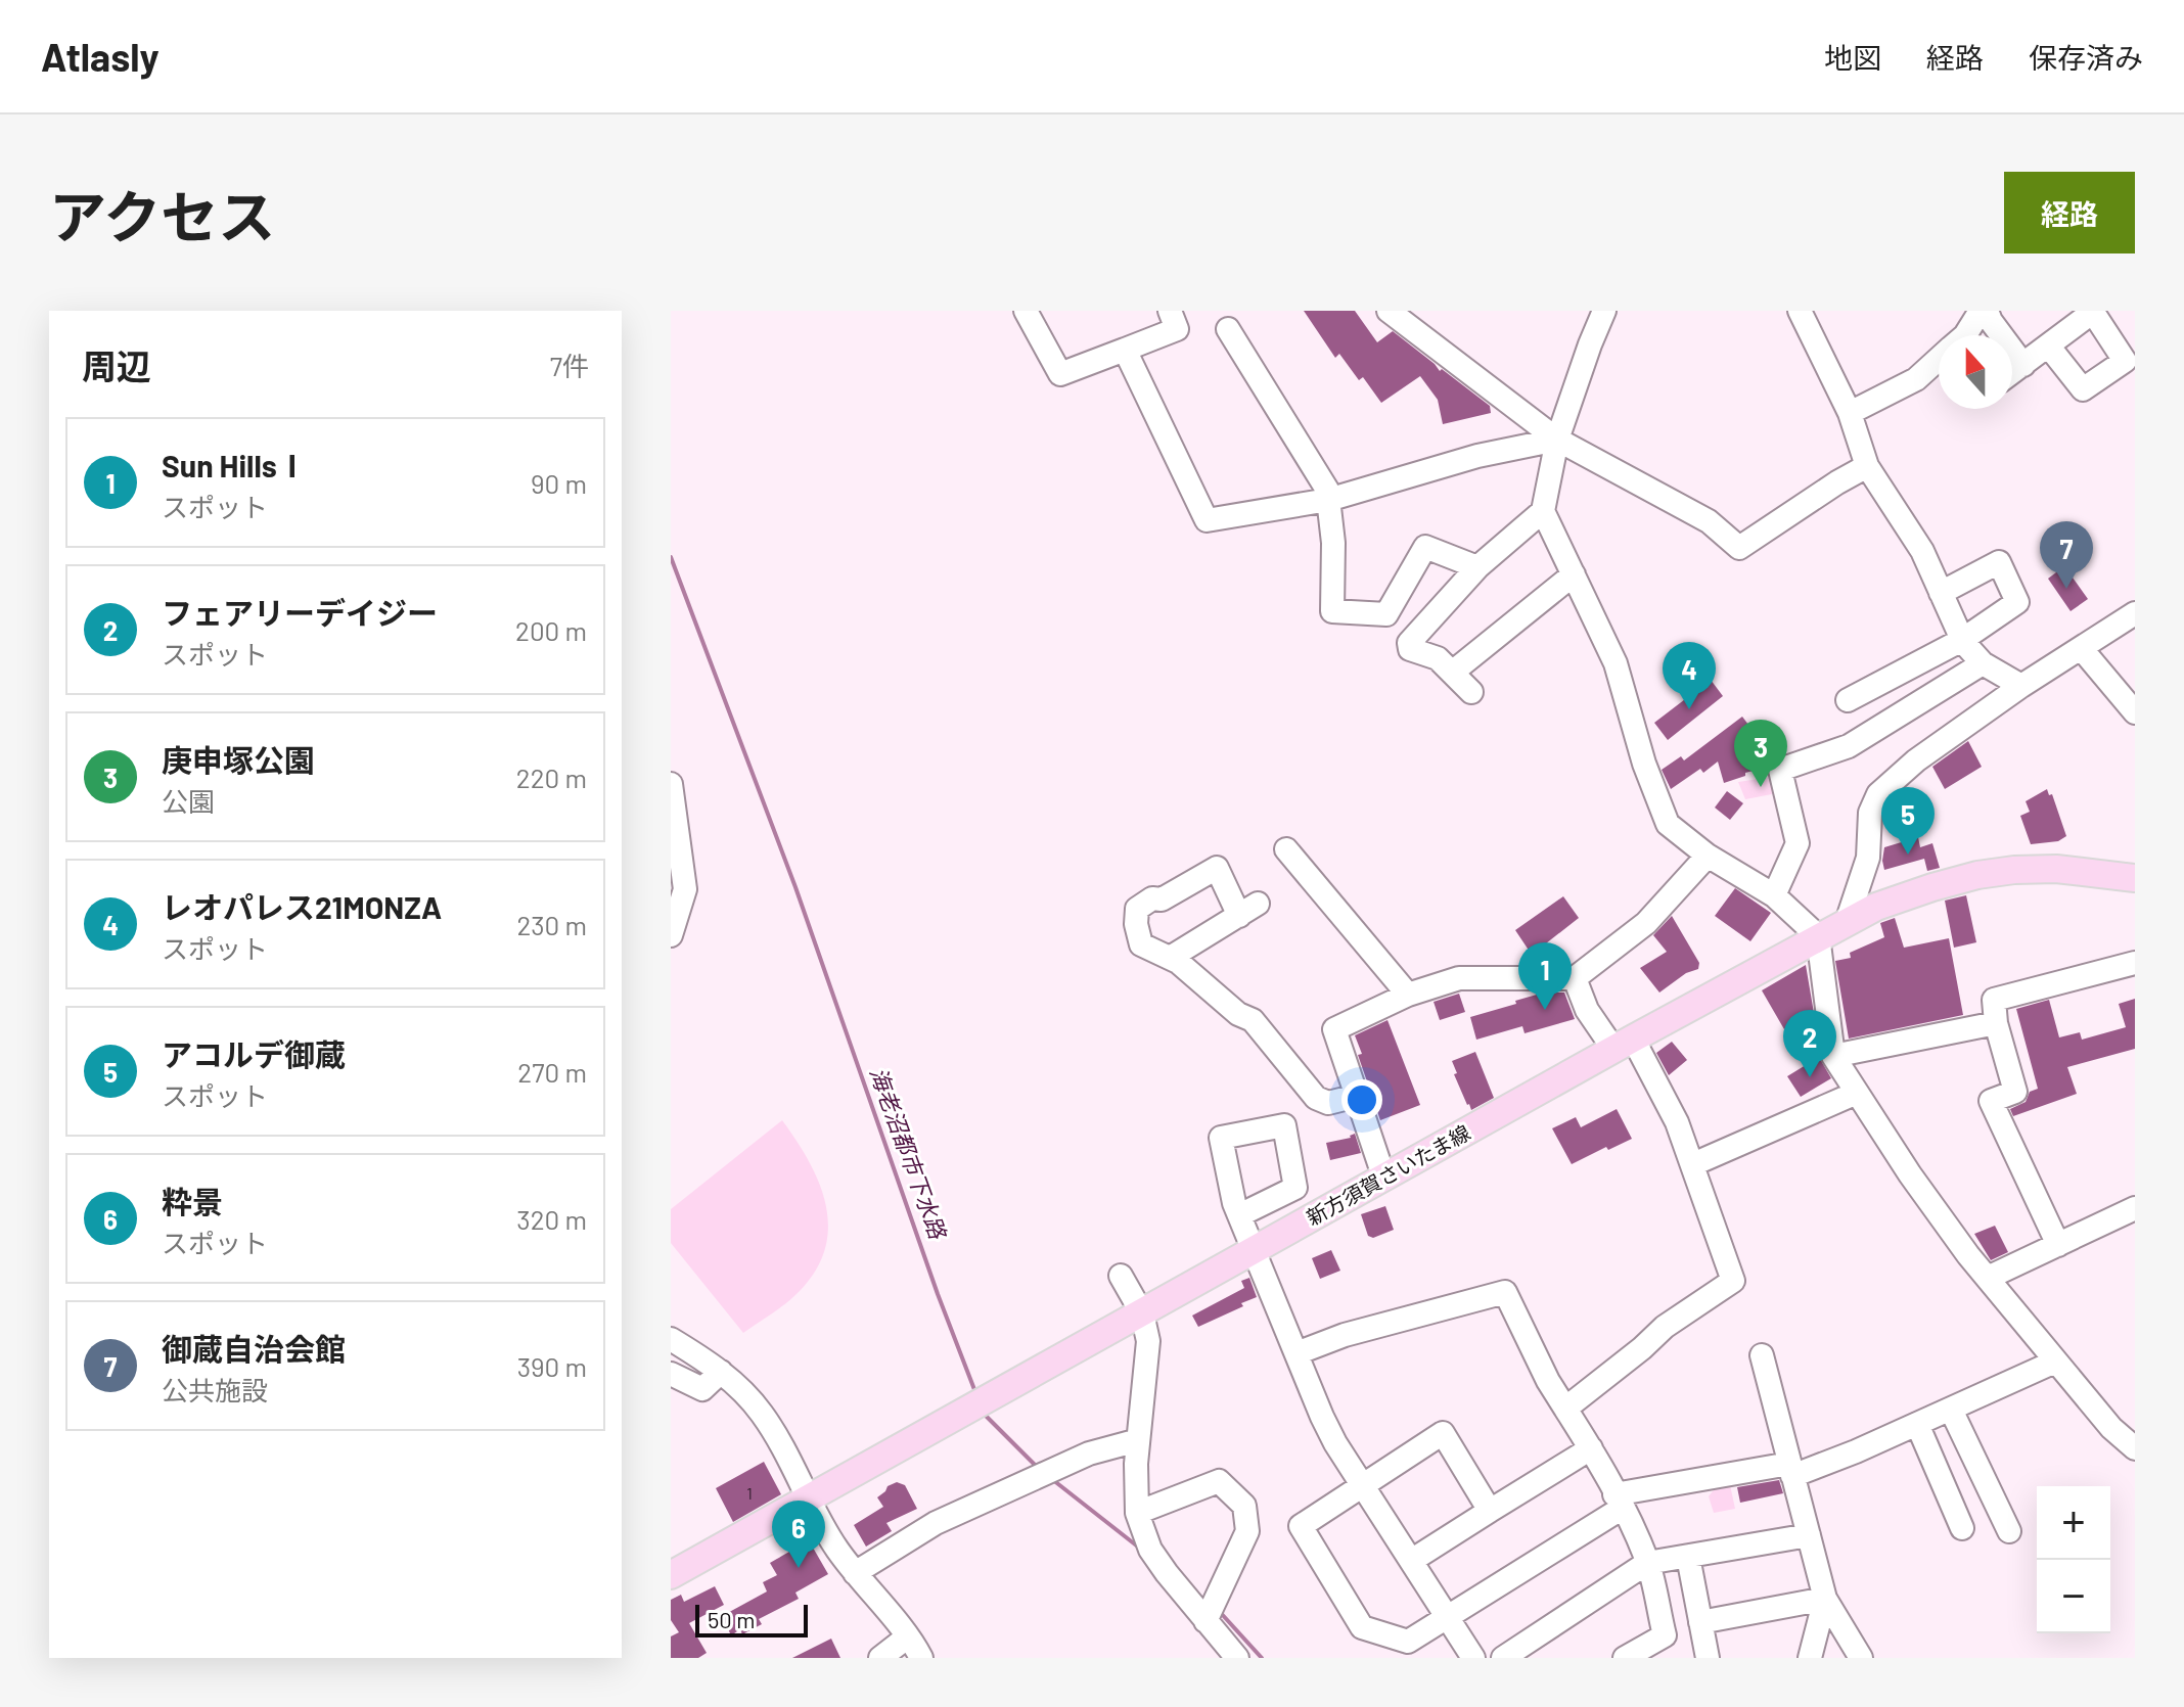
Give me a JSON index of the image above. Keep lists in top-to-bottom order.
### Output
{
  "streets": {
    "main road": ["新方須賀さいたま線"]
  },
  "water": ["海老沼都市下水路"],
  "house_numbers": ["1"],
  "scale_bar": "50 m",
  "north": "top",
  "page": {
    "header": "Atlasly",
    "nav": ["地図", "経路", "保存済み"],
    "title": "アクセス",
    "buttons": "経路",
    "heading": ["周辺", "7件"],
    "list": [
      {
        "mark": "1",
        "name": "Sun HillsⅠ",
        "note": "スポット",
        "value": "90 m"
      },
      {
        "mark": "2",
        "name": "フェアリーデイジー",
        "note": "スポット",
        "value": "200 m"
      },
      {
        "mark": "3",
        "name": "庚申塚公園",
        "note": "公園",
        "value": "220 m"
      },
      {
        "mark": "4",
        "name": "レオパレス21MONZA",
        "note": "スポット",
        "value": "230 m"
      },
      {
        "mark": "5",
        "name": "アコルデ御蔵",
        "note": "スポット",
        "value": "270 m"
      },
      {
        "mark": "6",
        "name": "粋景",
        "note": "スポット",
        "value": "320 m"
      },
      {
        "mark": "7",
        "name": "御蔵自治会館",
        "note": "公共施設",
        "value": "390 m"
      }
    ],
    "pins": [
      "7",
      "4",
      "3",
      "5",
      "1",
      "2",
      "6"
    ],
    "map_buttons": ["+", "−"],
    "scale": "50 m"
  }
}
